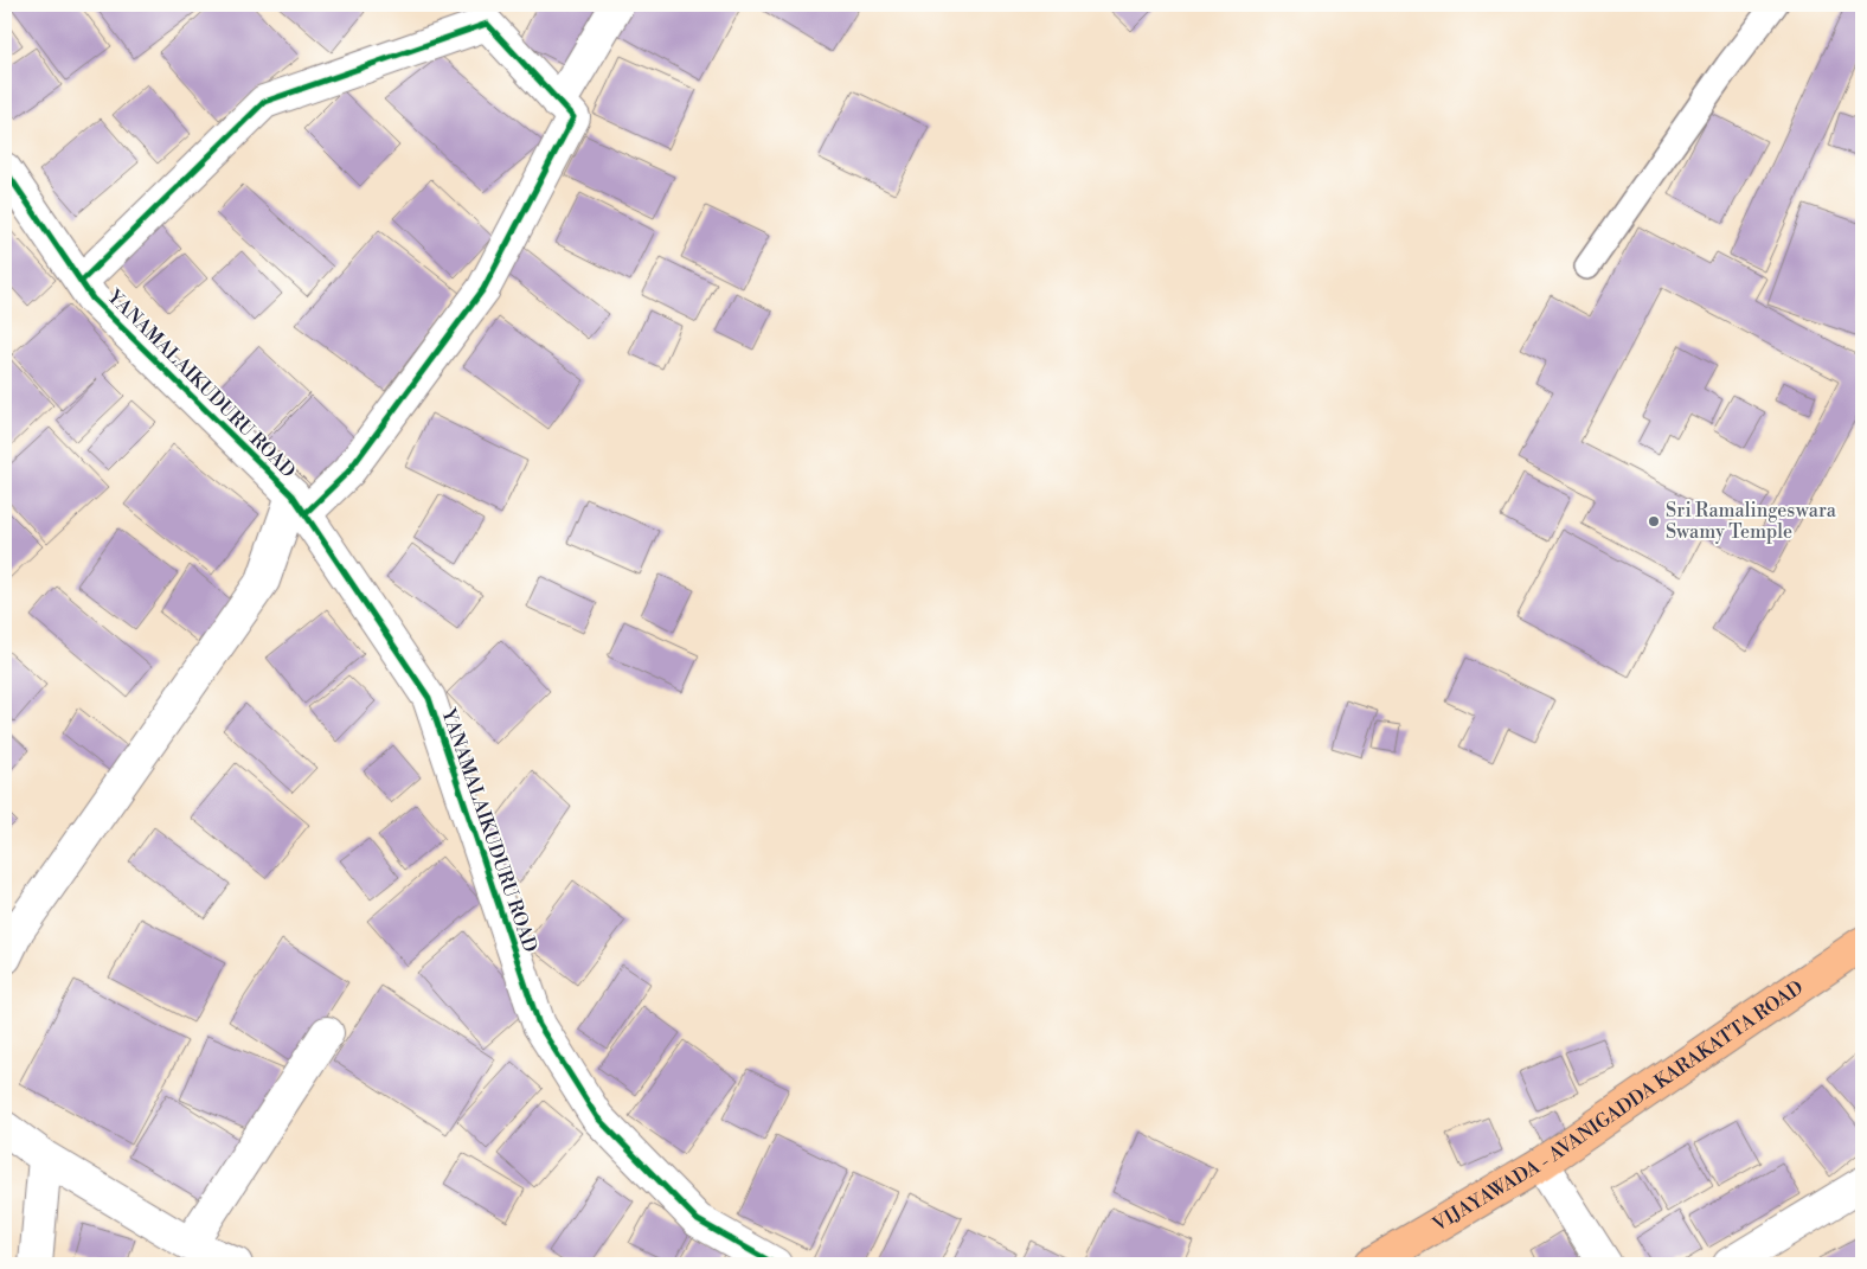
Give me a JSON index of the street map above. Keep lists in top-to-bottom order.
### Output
{
  "streets": {
    "main road": ["VIJAYAWADA - AVANIGADDA KARAKATTA ROAD"],
    "street": ["YANAMALAIKUDURU ROAD"]
  },
  "places": ["Sri Ramalingeswara Swamy Temple"]
}
